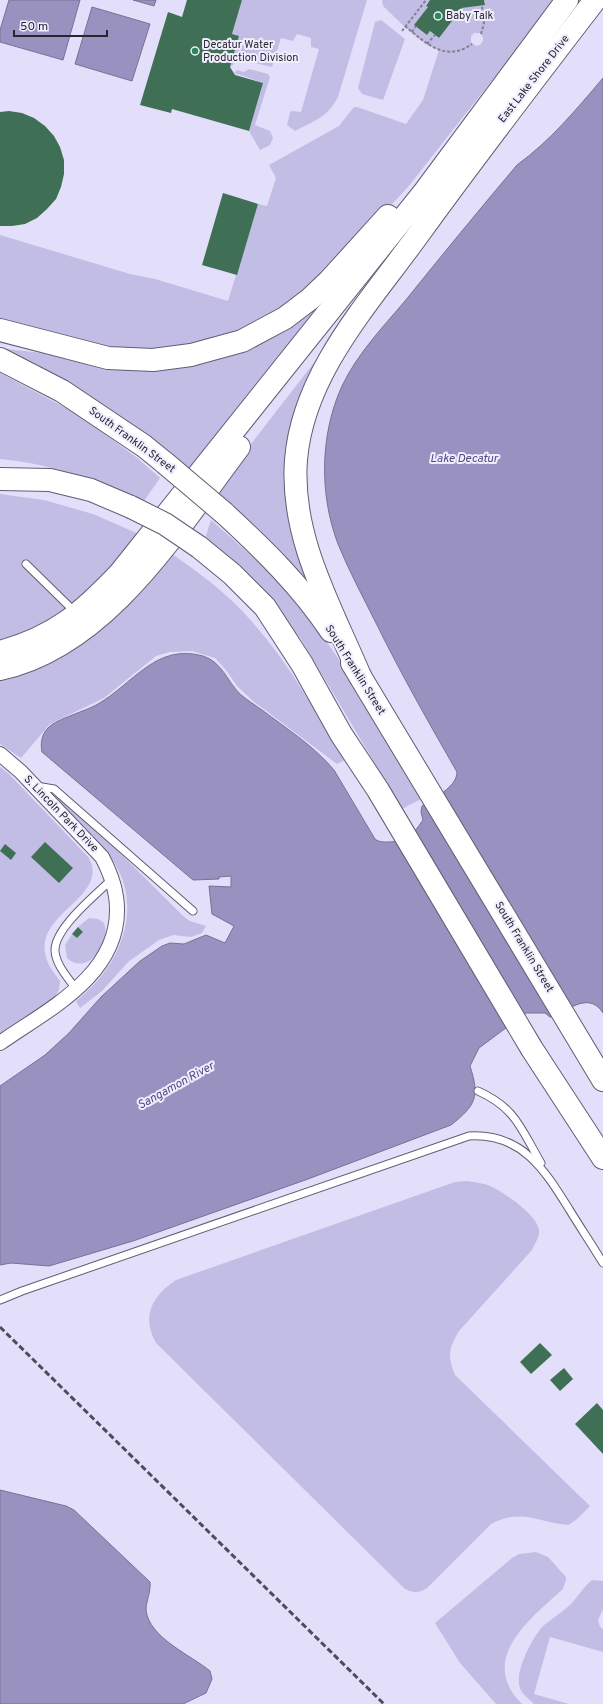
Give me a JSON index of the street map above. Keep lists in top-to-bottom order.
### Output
{
  "streets": {
    "main road": ["East Lake Shore Drive", "South Franklin Street"],
    "street": ["S. Lincoln Park Drive"]
  },
  "water": ["Lake Decatur", "Sangamon River"],
  "places": ["Baby Talk", "Decatur Water Production Division"],
  "scale_bar": "50 m"
}
